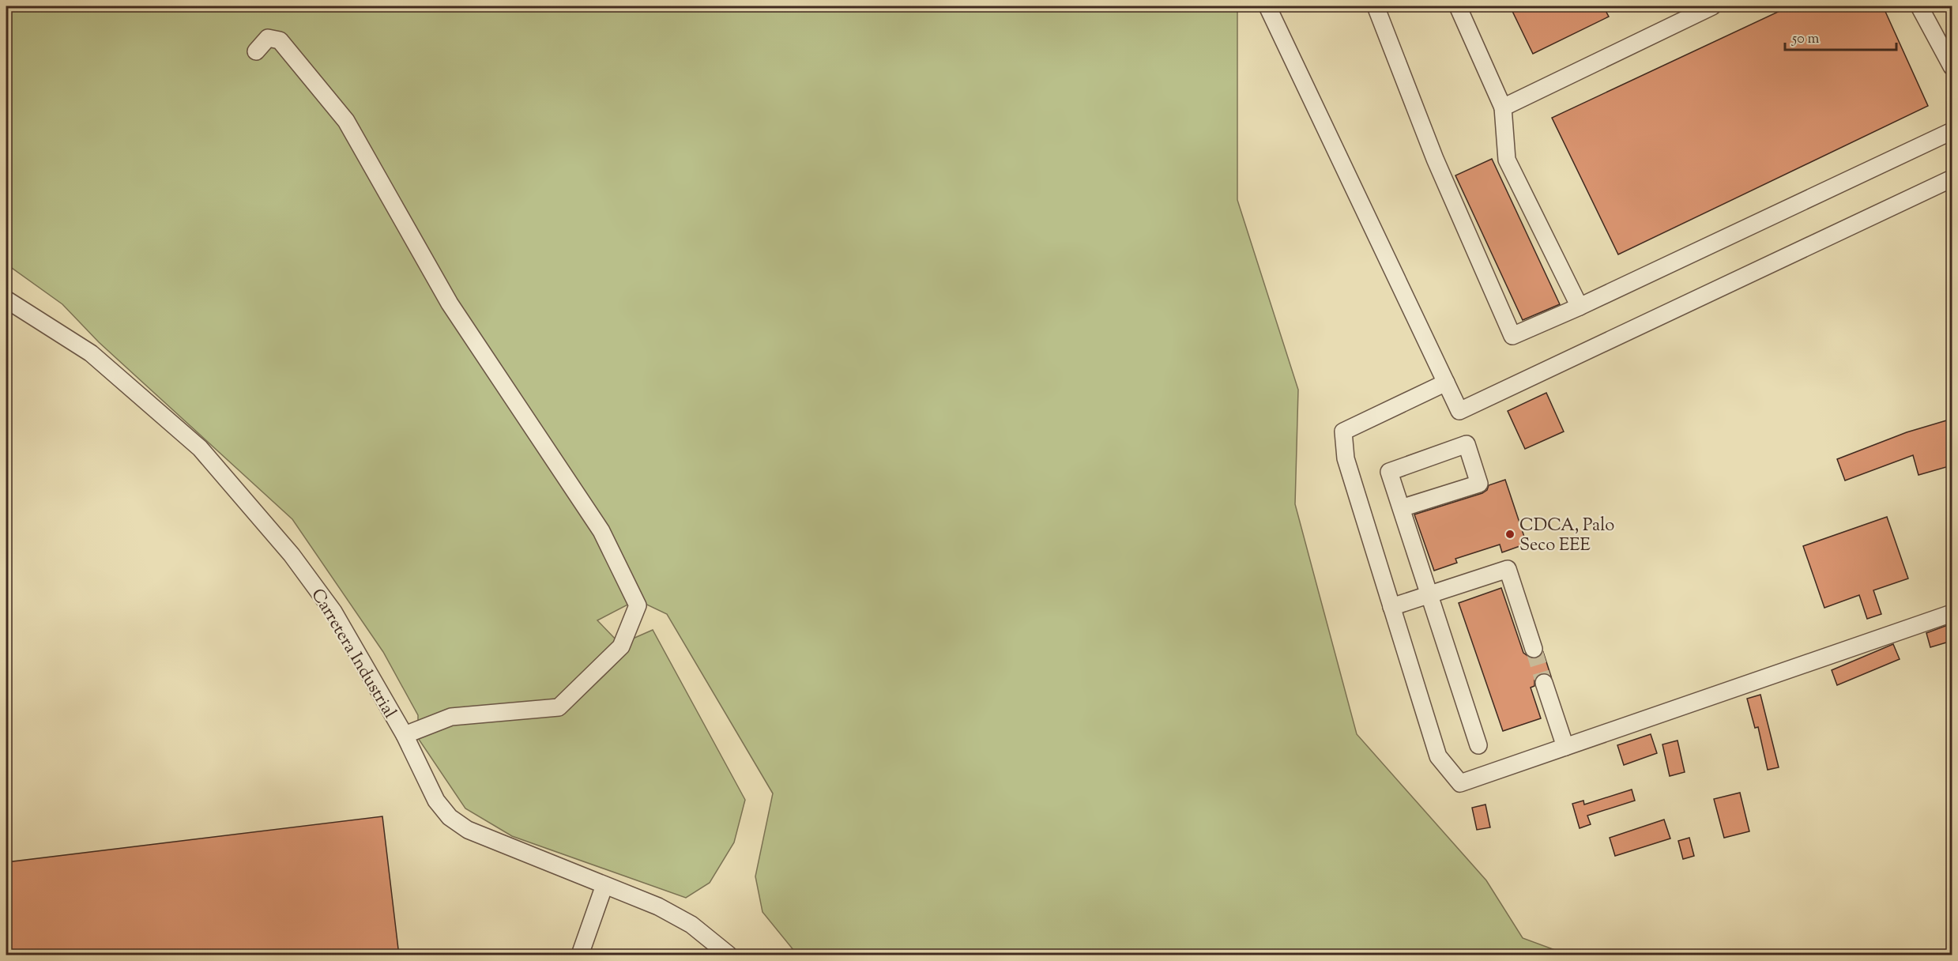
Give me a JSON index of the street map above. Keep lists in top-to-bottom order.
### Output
{
  "streets": {
    "street": ["Carretera Industrial"]
  },
  "places": ["CDCA, Palo Seco EEE"],
  "scale_bar": "50 m"
}
